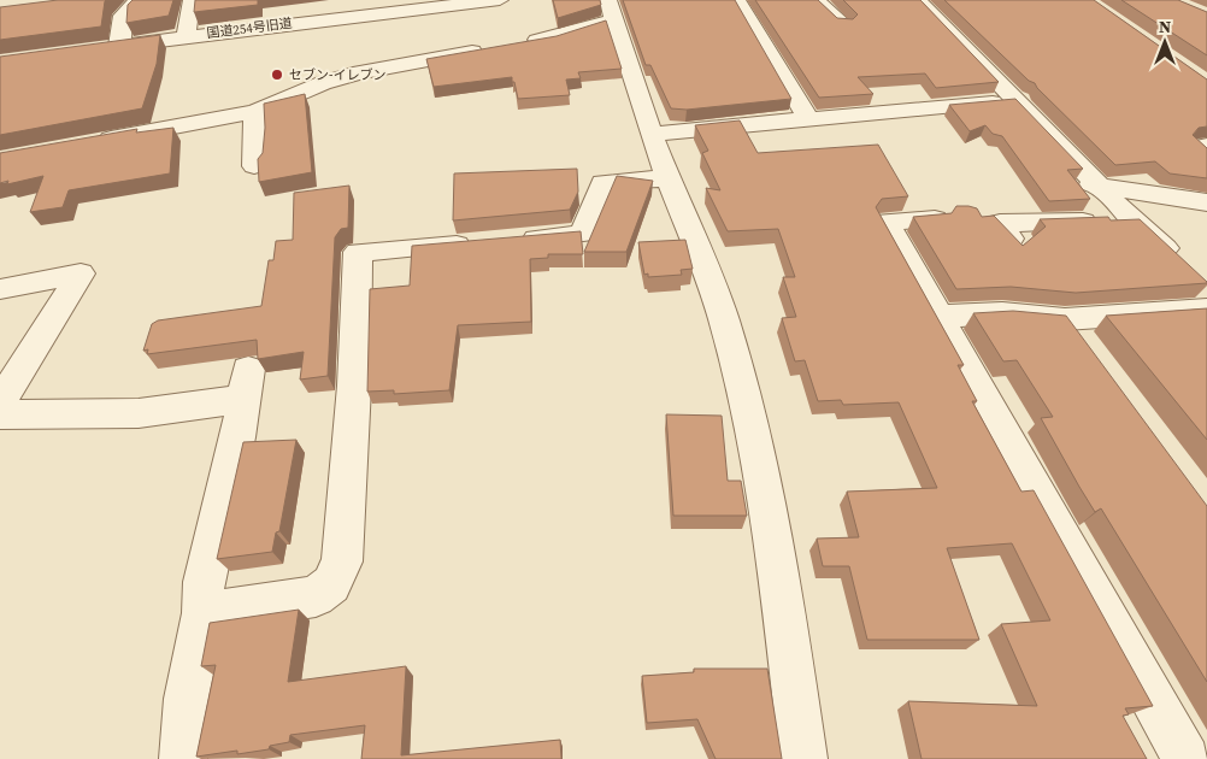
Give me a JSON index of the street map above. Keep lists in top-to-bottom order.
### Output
{
  "streets": {
    "street": ["国道254号旧道"]
  },
  "places": ["セブン-イレブン"],
  "north": "top"
}
